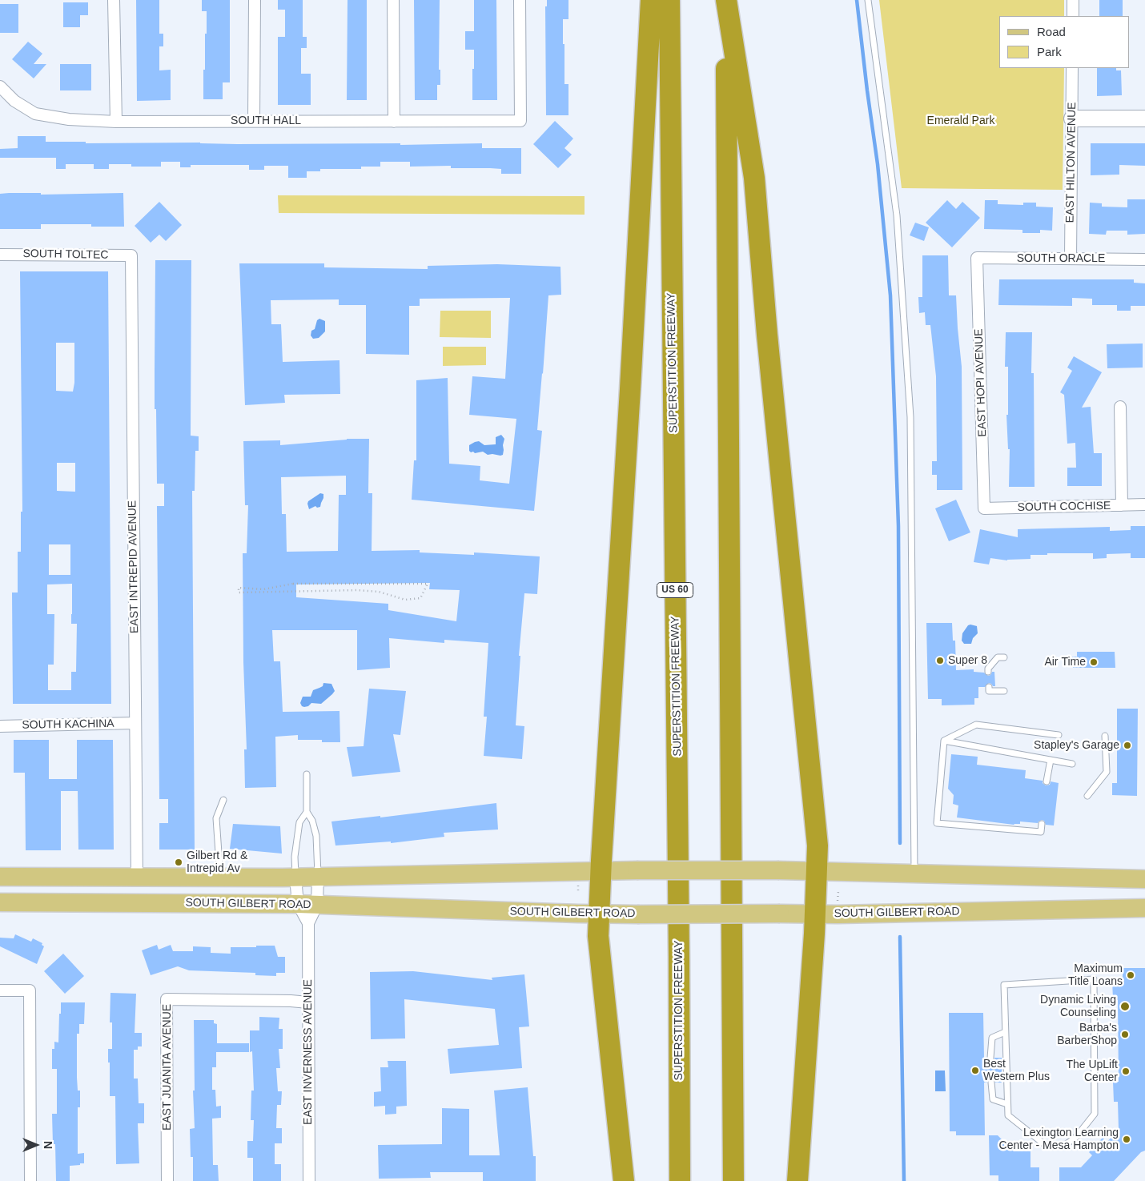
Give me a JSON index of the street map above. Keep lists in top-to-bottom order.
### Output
{
  "streets": {
    "highway": ["SUPERSTITION FREEWAY", "US 60"],
    "main road": ["SOUTH GILBERT ROAD"],
    "street": [
      "SOUTH HALL",
      "EAST HILTON AVENUE",
      "SOUTH TOLTEC",
      "SOUTH ORACLE",
      "EAST HOPI AVENUE",
      "SOUTH COCHISE",
      "EAST INTREPID AVENUE",
      "SOUTH KACHINA",
      "EAST INVERNESS AVENUE",
      "EAST JUANITA AVENUE"
    ]
  },
  "crossings": [
    ["EAST HILTON AVENUE", "SOUTH ORACLE"],
    ["SOUTH TOLTEC", "EAST INTREPID AVENUE"],
    ["SOUTH ORACLE", "EAST HOPI AVENUE"],
    ["EAST HOPI AVENUE", "SOUTH COCHISE"],
    ["EAST INTREPID AVENUE", "SOUTH KACHINA"],
    ["SOUTH GILBERT ROAD", "EAST INVERNESS AVENUE"],
    ["EAST INVERNESS AVENUE", "EAST JUANITA AVENUE"]
  ],
  "parks": ["Emerald Park"],
  "places": [
    "Super 8",
    "Air Time",
    "Stapley's Garage",
    "Gilbert Rd & Intrepid Av",
    "Maximum Title Loans",
    "Dynamic Living Counseling",
    "Barba's BarberShop",
    "Best Western Plus",
    "The UpLift Center",
    "Lexington Learning Center - Mesa Hampton"
  ],
  "legend": ["Road", "Park"],
  "north": "right"
}
